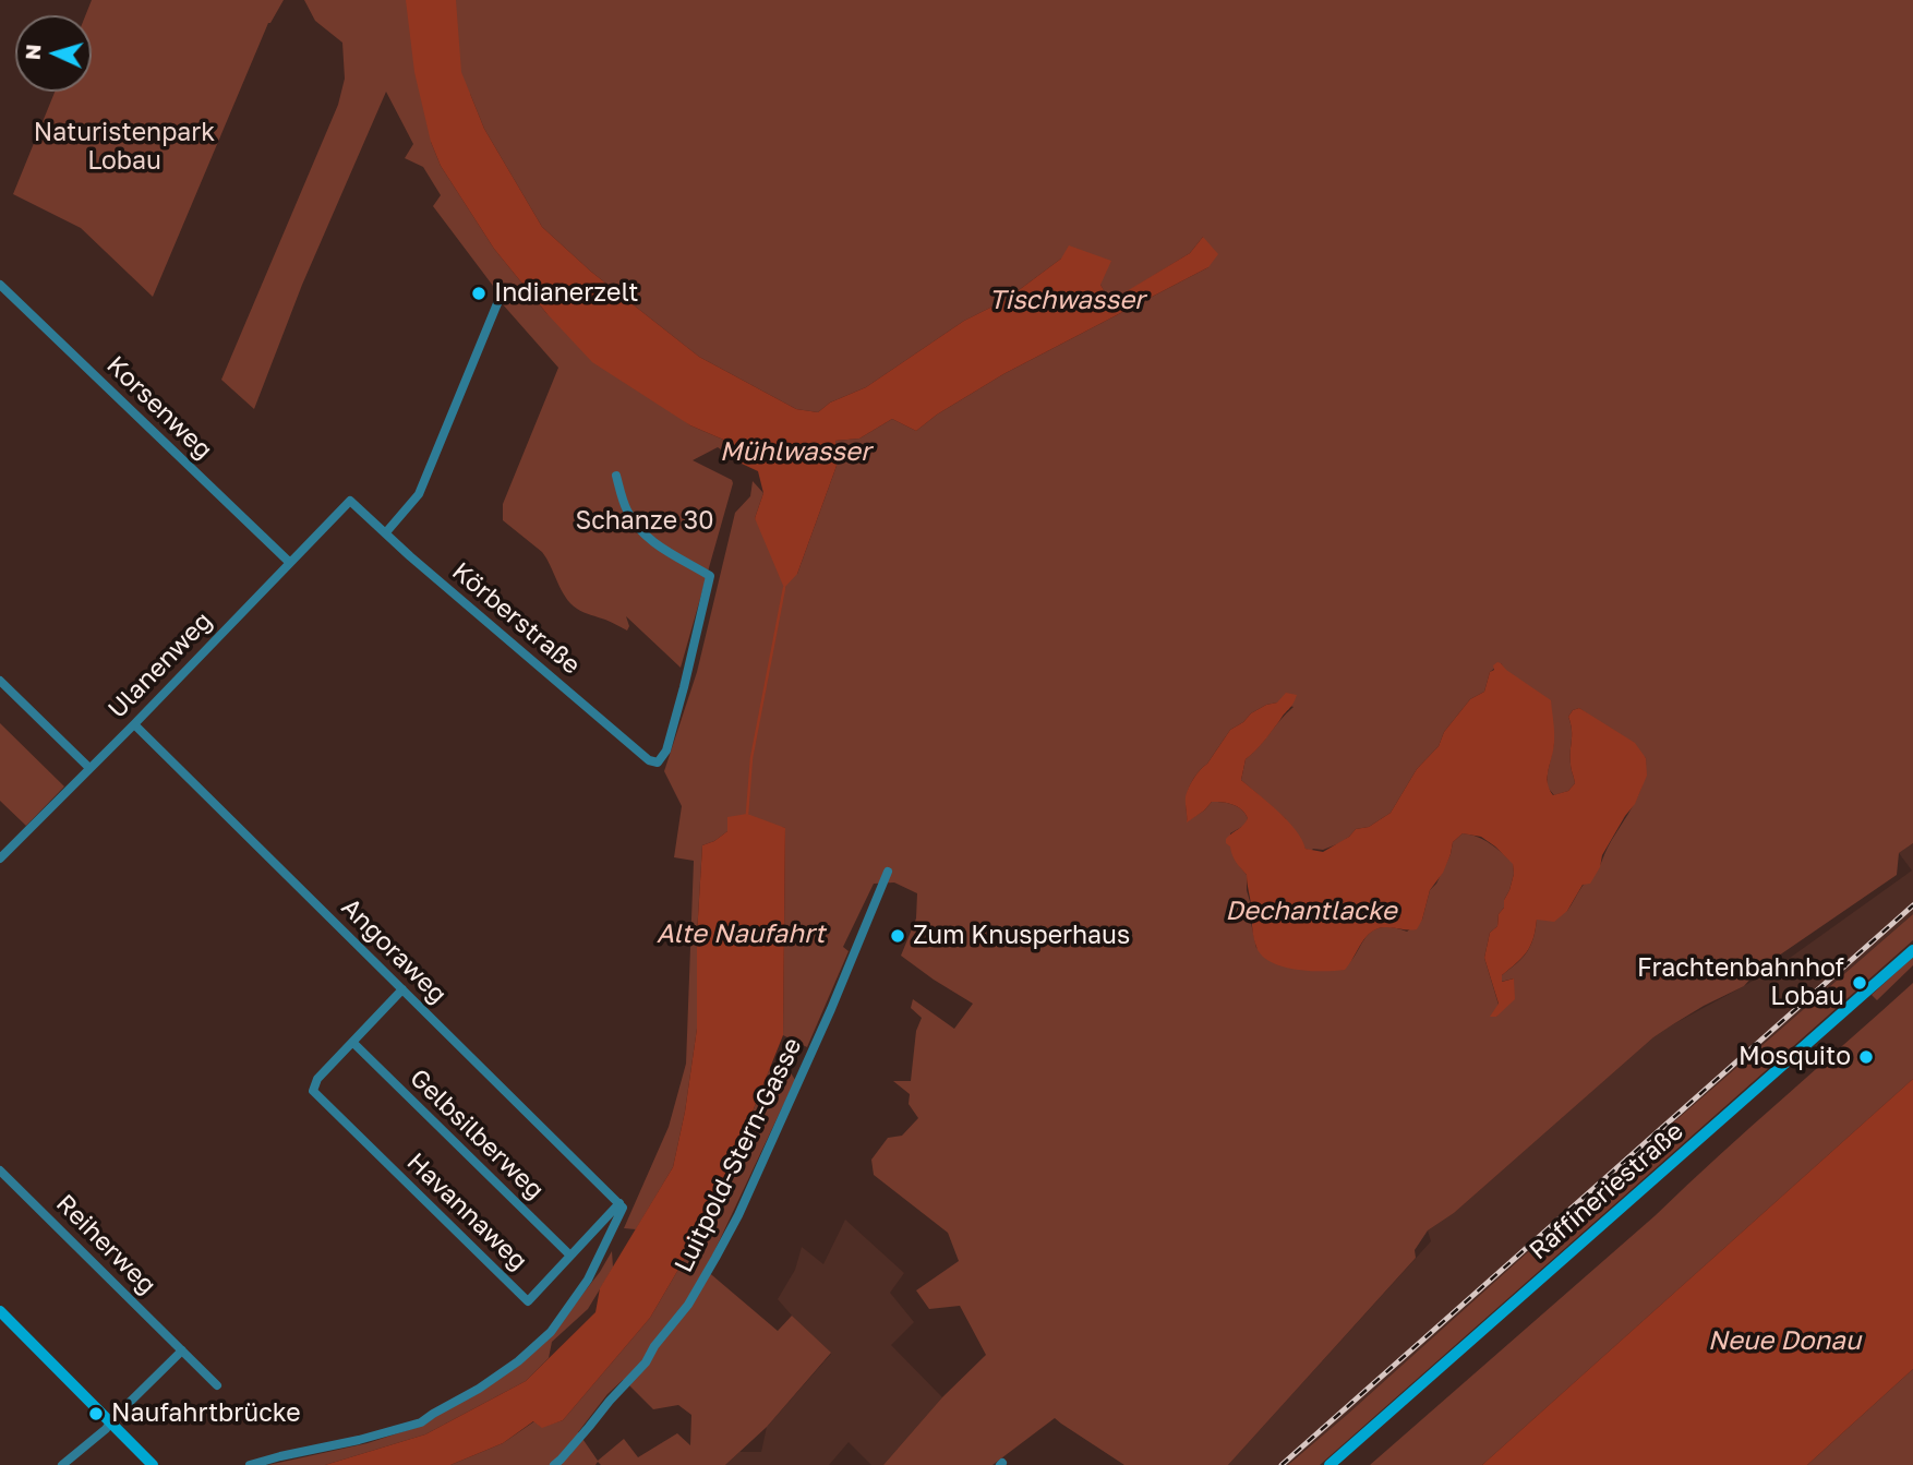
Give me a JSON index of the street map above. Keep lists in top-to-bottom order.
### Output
{
  "streets": {
    "street": [
      "Korsenweg",
      "Körberstraße",
      "Ulanenweg",
      "Angoraweg",
      "Gelbsilberweg",
      "Luitpold-Stern-Gasse",
      "Raffineriestraße",
      "Havannaweg",
      "Reiherweg"
    ]
  },
  "crossings": [
    ["Korsenweg", "Ulanenweg"],
    ["Körberstraße", "Ulanenweg"],
    ["Ulanenweg", "Angoraweg"],
    ["Angoraweg", "Havannaweg"],
    ["Gelbsilberweg", "Havannaweg"]
  ],
  "water": [
    "Tischwasser",
    "Mühlwasser",
    "Dechantlacke",
    "Alte Naufahrt",
    "Neue Donau"
  ],
  "parks": ["Naturistenpark Lobau", "Schanze 30"],
  "places": [
    "Indianerzelt",
    "Zum Knusperhaus",
    "Frachtenbahnhof Lobau",
    "Mosquito",
    "Naufahrtbrücke"
  ],
  "north": "left"
}
